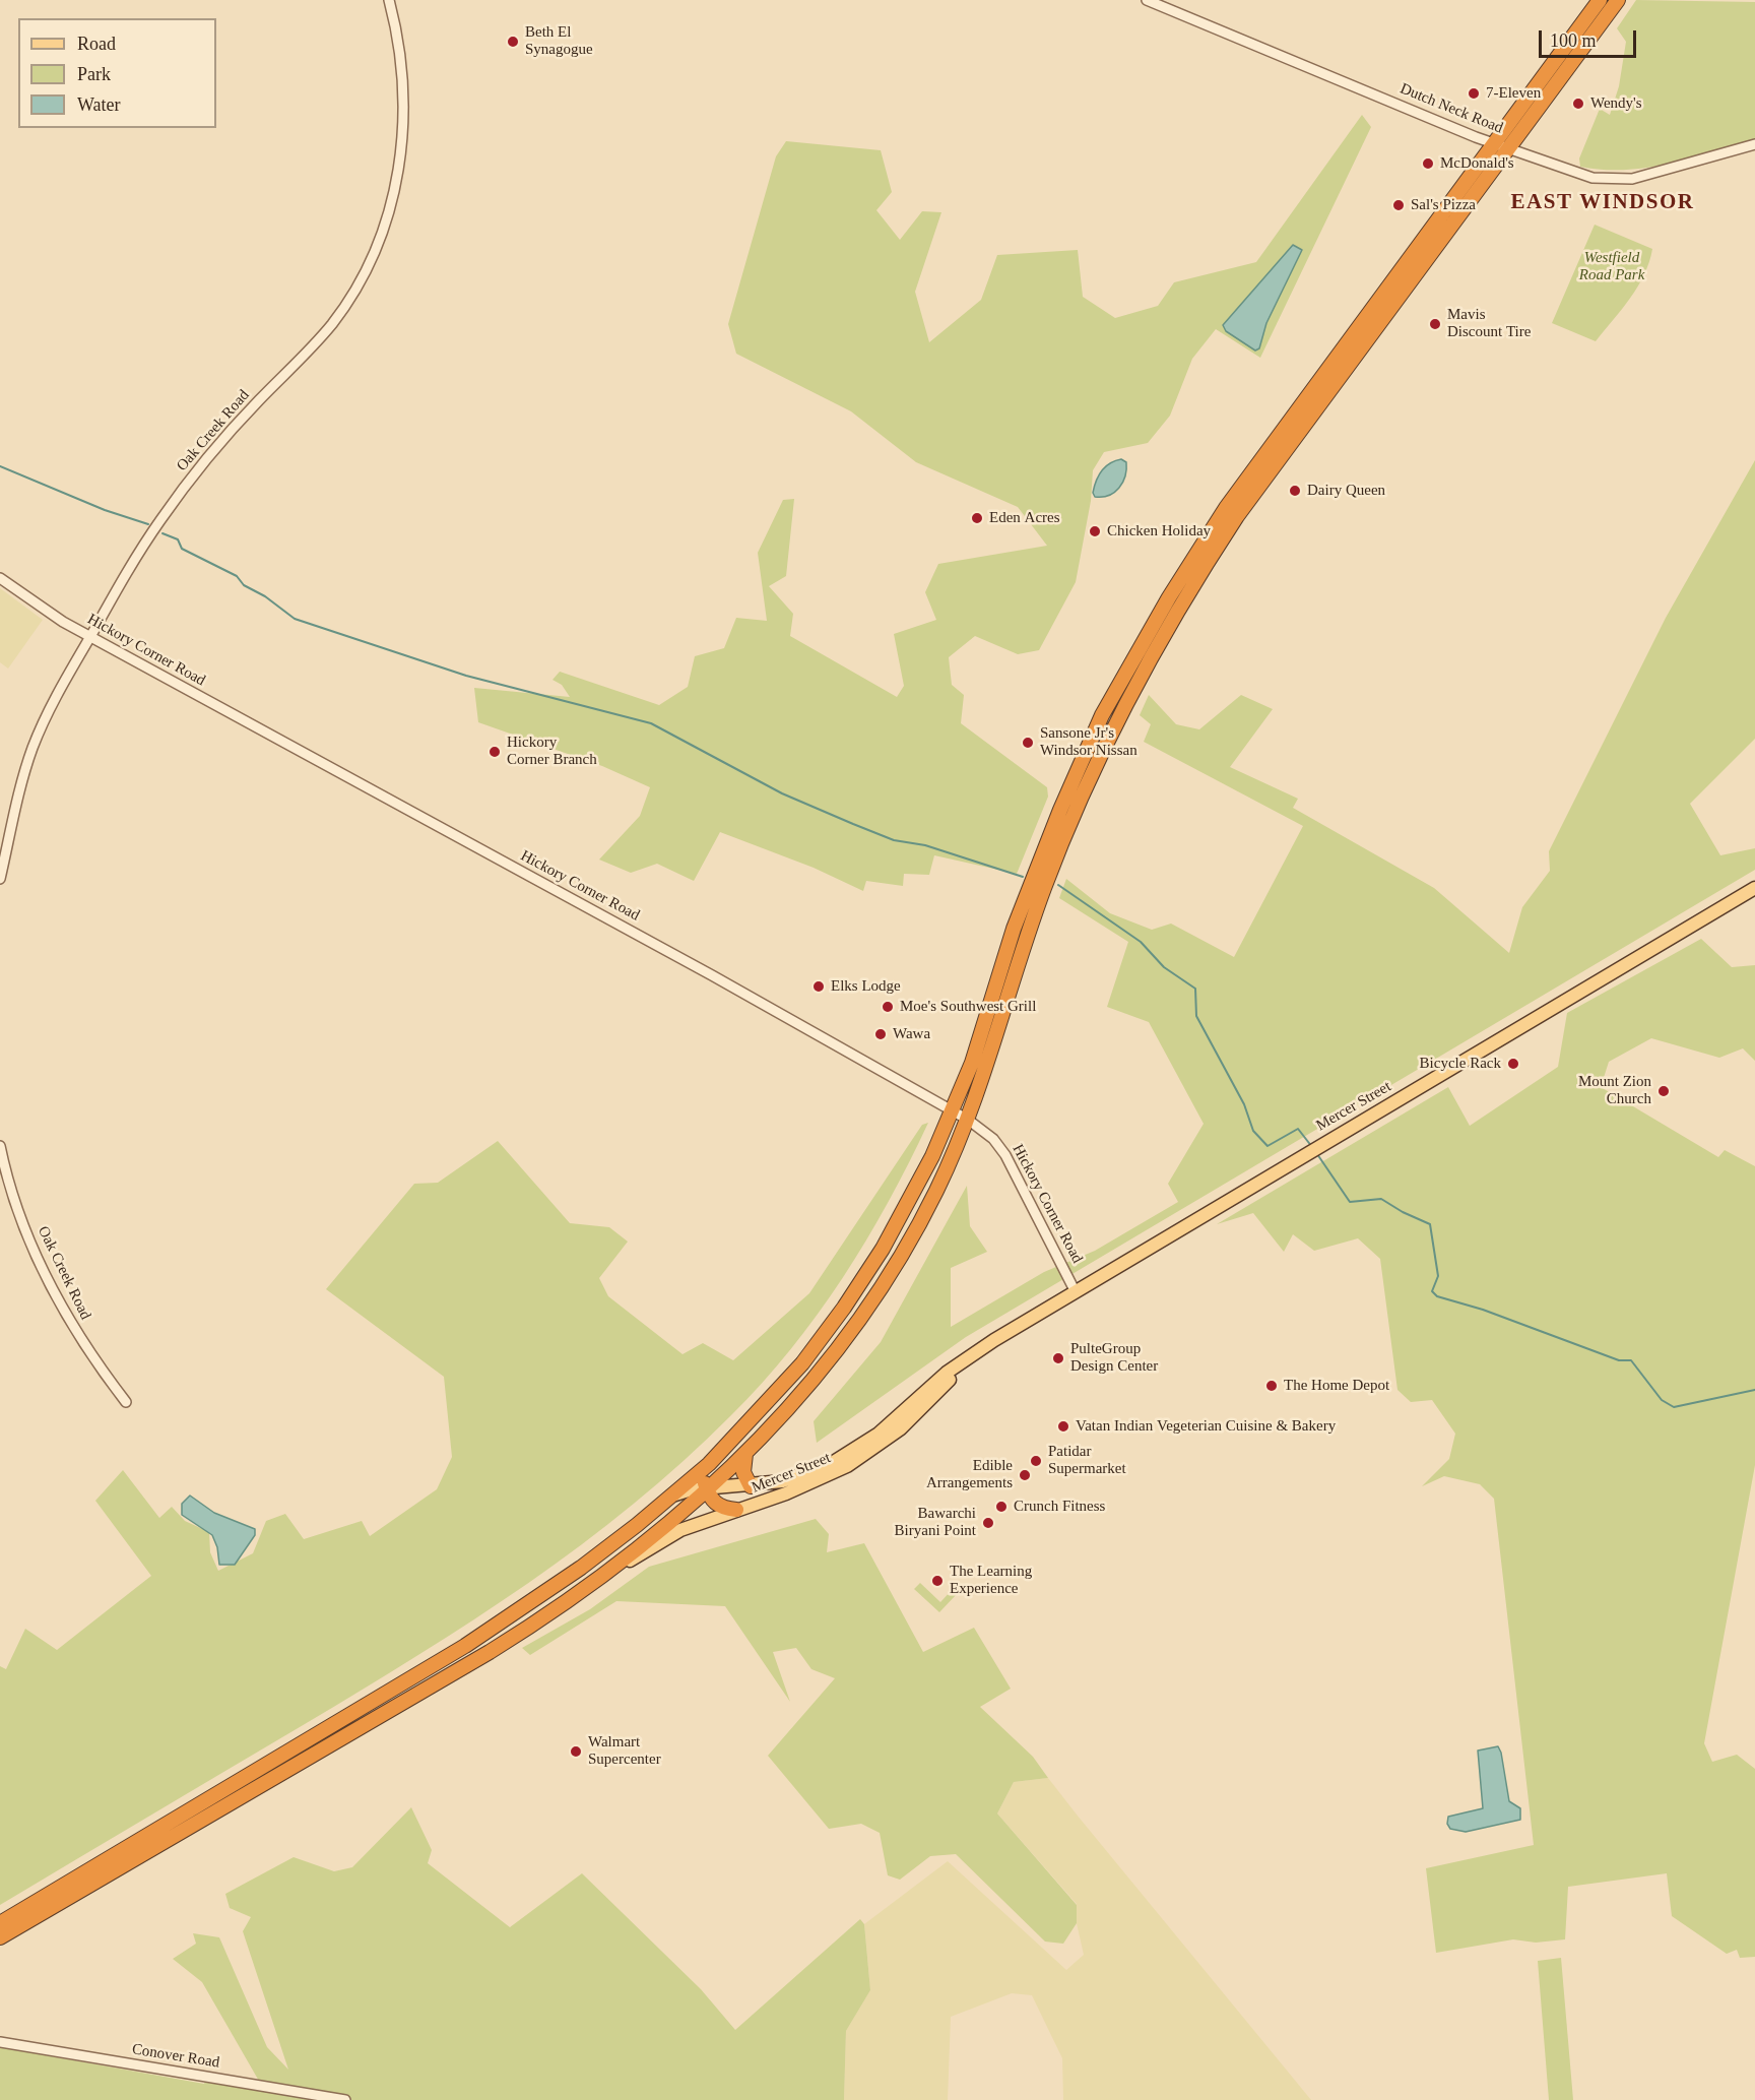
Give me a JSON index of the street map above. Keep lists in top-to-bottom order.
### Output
{
  "streets": {
    "main road": ["Mercer Street"],
    "street": [
      "Dutch Neck Road",
      "Oak Creek Road",
      "Hickory Corner Road",
      "Conover Road"
    ]
  },
  "crossings": [
    ["Oak Creek Road", "Hickory Corner Road"],
    ["Hickory Corner Road", "Mercer Street"]
  ],
  "districts": ["EAST WINDSOR"],
  "parks": ["Westfield Road Park"],
  "places": [
    "Beth El Synagogue",
    "7-Eleven",
    "Wendy's",
    "McDonald's",
    "Sal's Pizza",
    "Mavis Discount Tire",
    "Dairy Queen",
    "Eden Acres",
    "Chicken Holiday",
    "Sansone Jr's Windsor Nissan",
    "Hickory Corner Branch",
    "Elks Lodge",
    "Moe's Southwest Grill",
    "Wawa",
    "Bicycle Rack",
    "Mount Zion Church",
    "PulteGroup Design Center",
    "The Home Depot",
    "Vatan Indian Vegeterian Cuisine & Bakery",
    "Patidar Supermarket",
    "Edible Arrangements",
    "Crunch Fitness",
    "Bawarchi Biryani Point",
    "The Learning Experience",
    "Walmart Supercenter"
  ],
  "legend": ["Road", "Park", "Water"],
  "scale_bar": "100 m"
}
